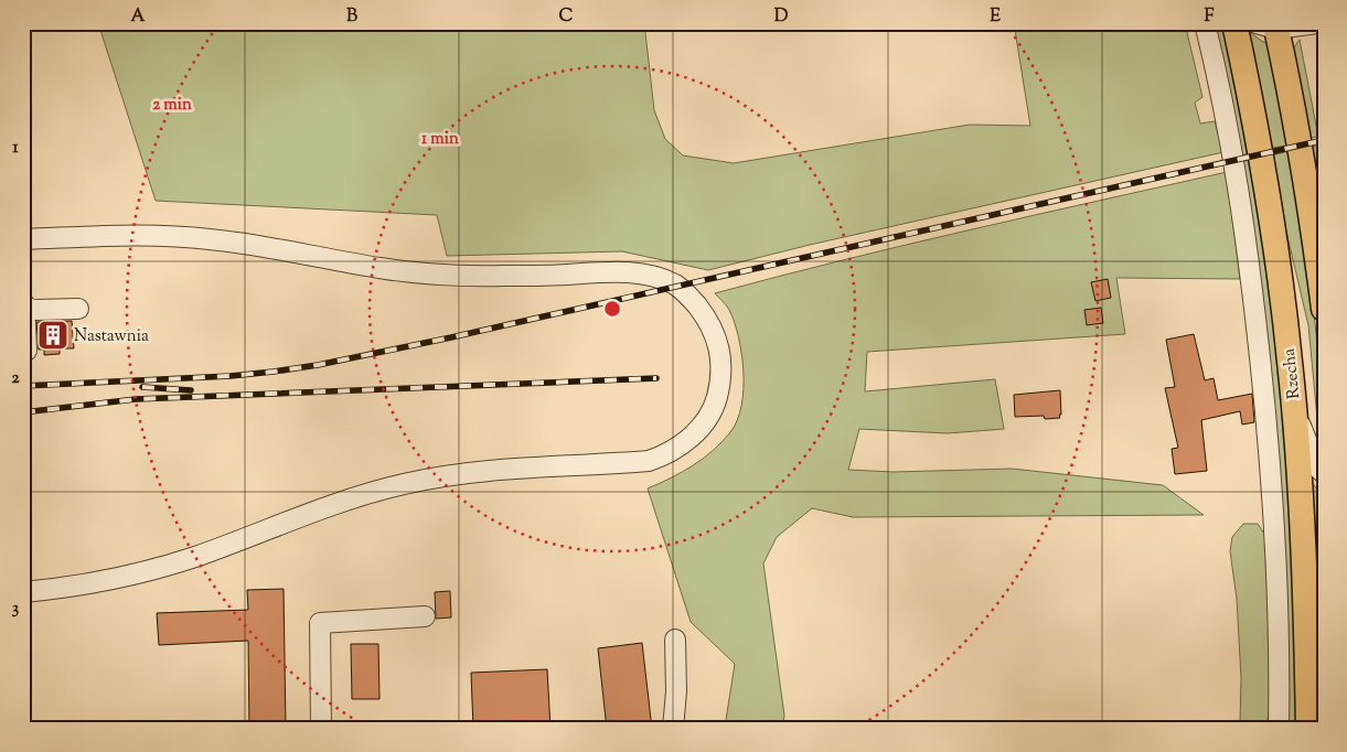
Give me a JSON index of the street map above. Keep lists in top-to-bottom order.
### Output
{
  "streets": {
    "main road": ["Rzecha"]
  },
  "places": {
    "building": ["Nastawnia"]
  },
  "grid": {
    "columns": [
      "A",
      "B",
      "C",
      "D",
      "E",
      "F"
    ],
    "rows": ["1", "2", "3"]
  },
  "rings": ["2 min", "1 min"]
}
